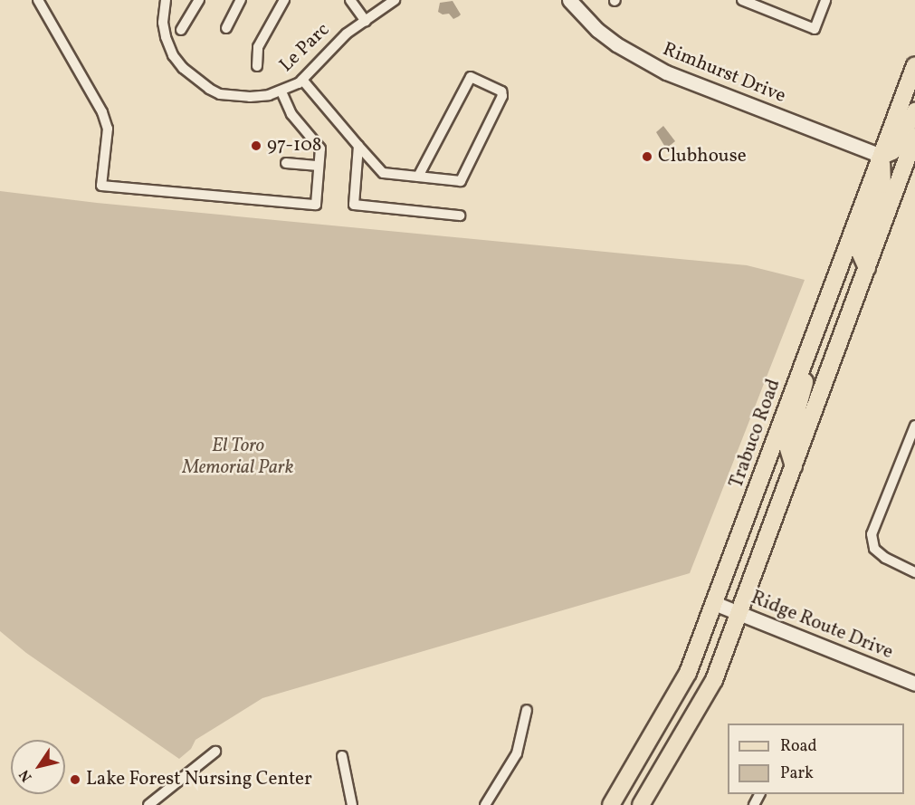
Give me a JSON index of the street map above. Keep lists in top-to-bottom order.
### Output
{
  "streets": {
    "main road": ["Trabuco Road"],
    "street": ["Le Parc", "Rimhurst Drive", "Ridge Route Drive"]
  },
  "crossings": [
    ["Rimhurst Drive", "Trabuco Road"],
    ["Trabuco Road", "Ridge Route Drive"]
  ],
  "parks": ["El Toro Memorial Park"],
  "places": ["97-108", "Clubhouse", "Lake Forest Nursing Center"],
  "legend": ["Road", "Park"],
  "north": "bottom left"
}
